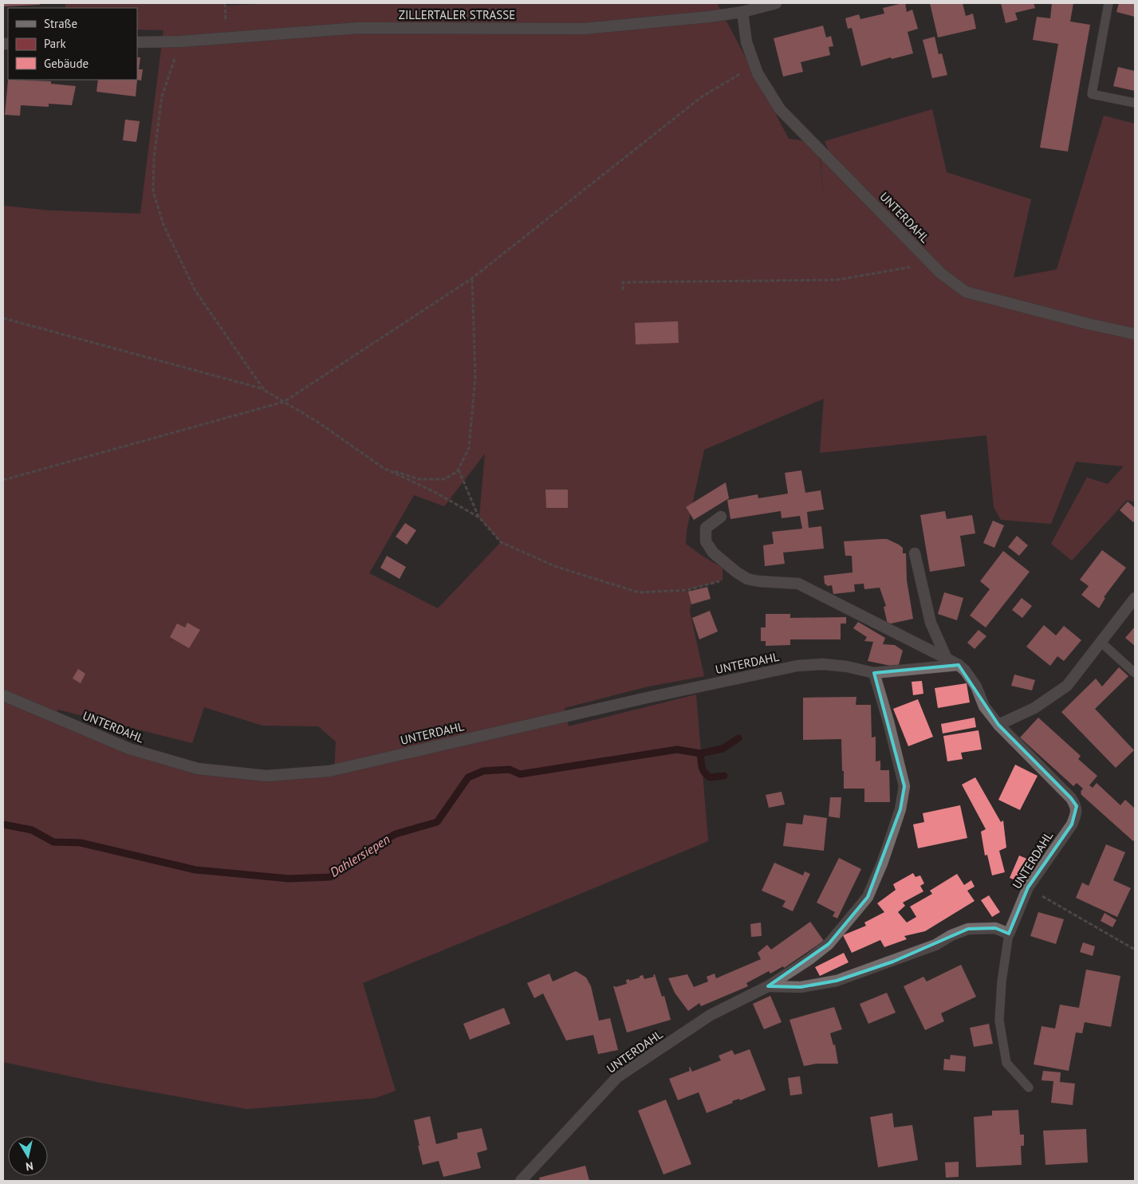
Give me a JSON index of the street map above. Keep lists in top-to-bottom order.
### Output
{
  "streets": {
    "street": ["ZILLERTALER STRASSE", "UNTERDAHL"]
  },
  "crossings": [
    ["ZILLERTALER STRASSE", "UNTERDAHL"]
  ],
  "water": ["Dahlersiepen"],
  "legend": ["Straße", "Park", "Gebäude"],
  "north": "bottom"
}
